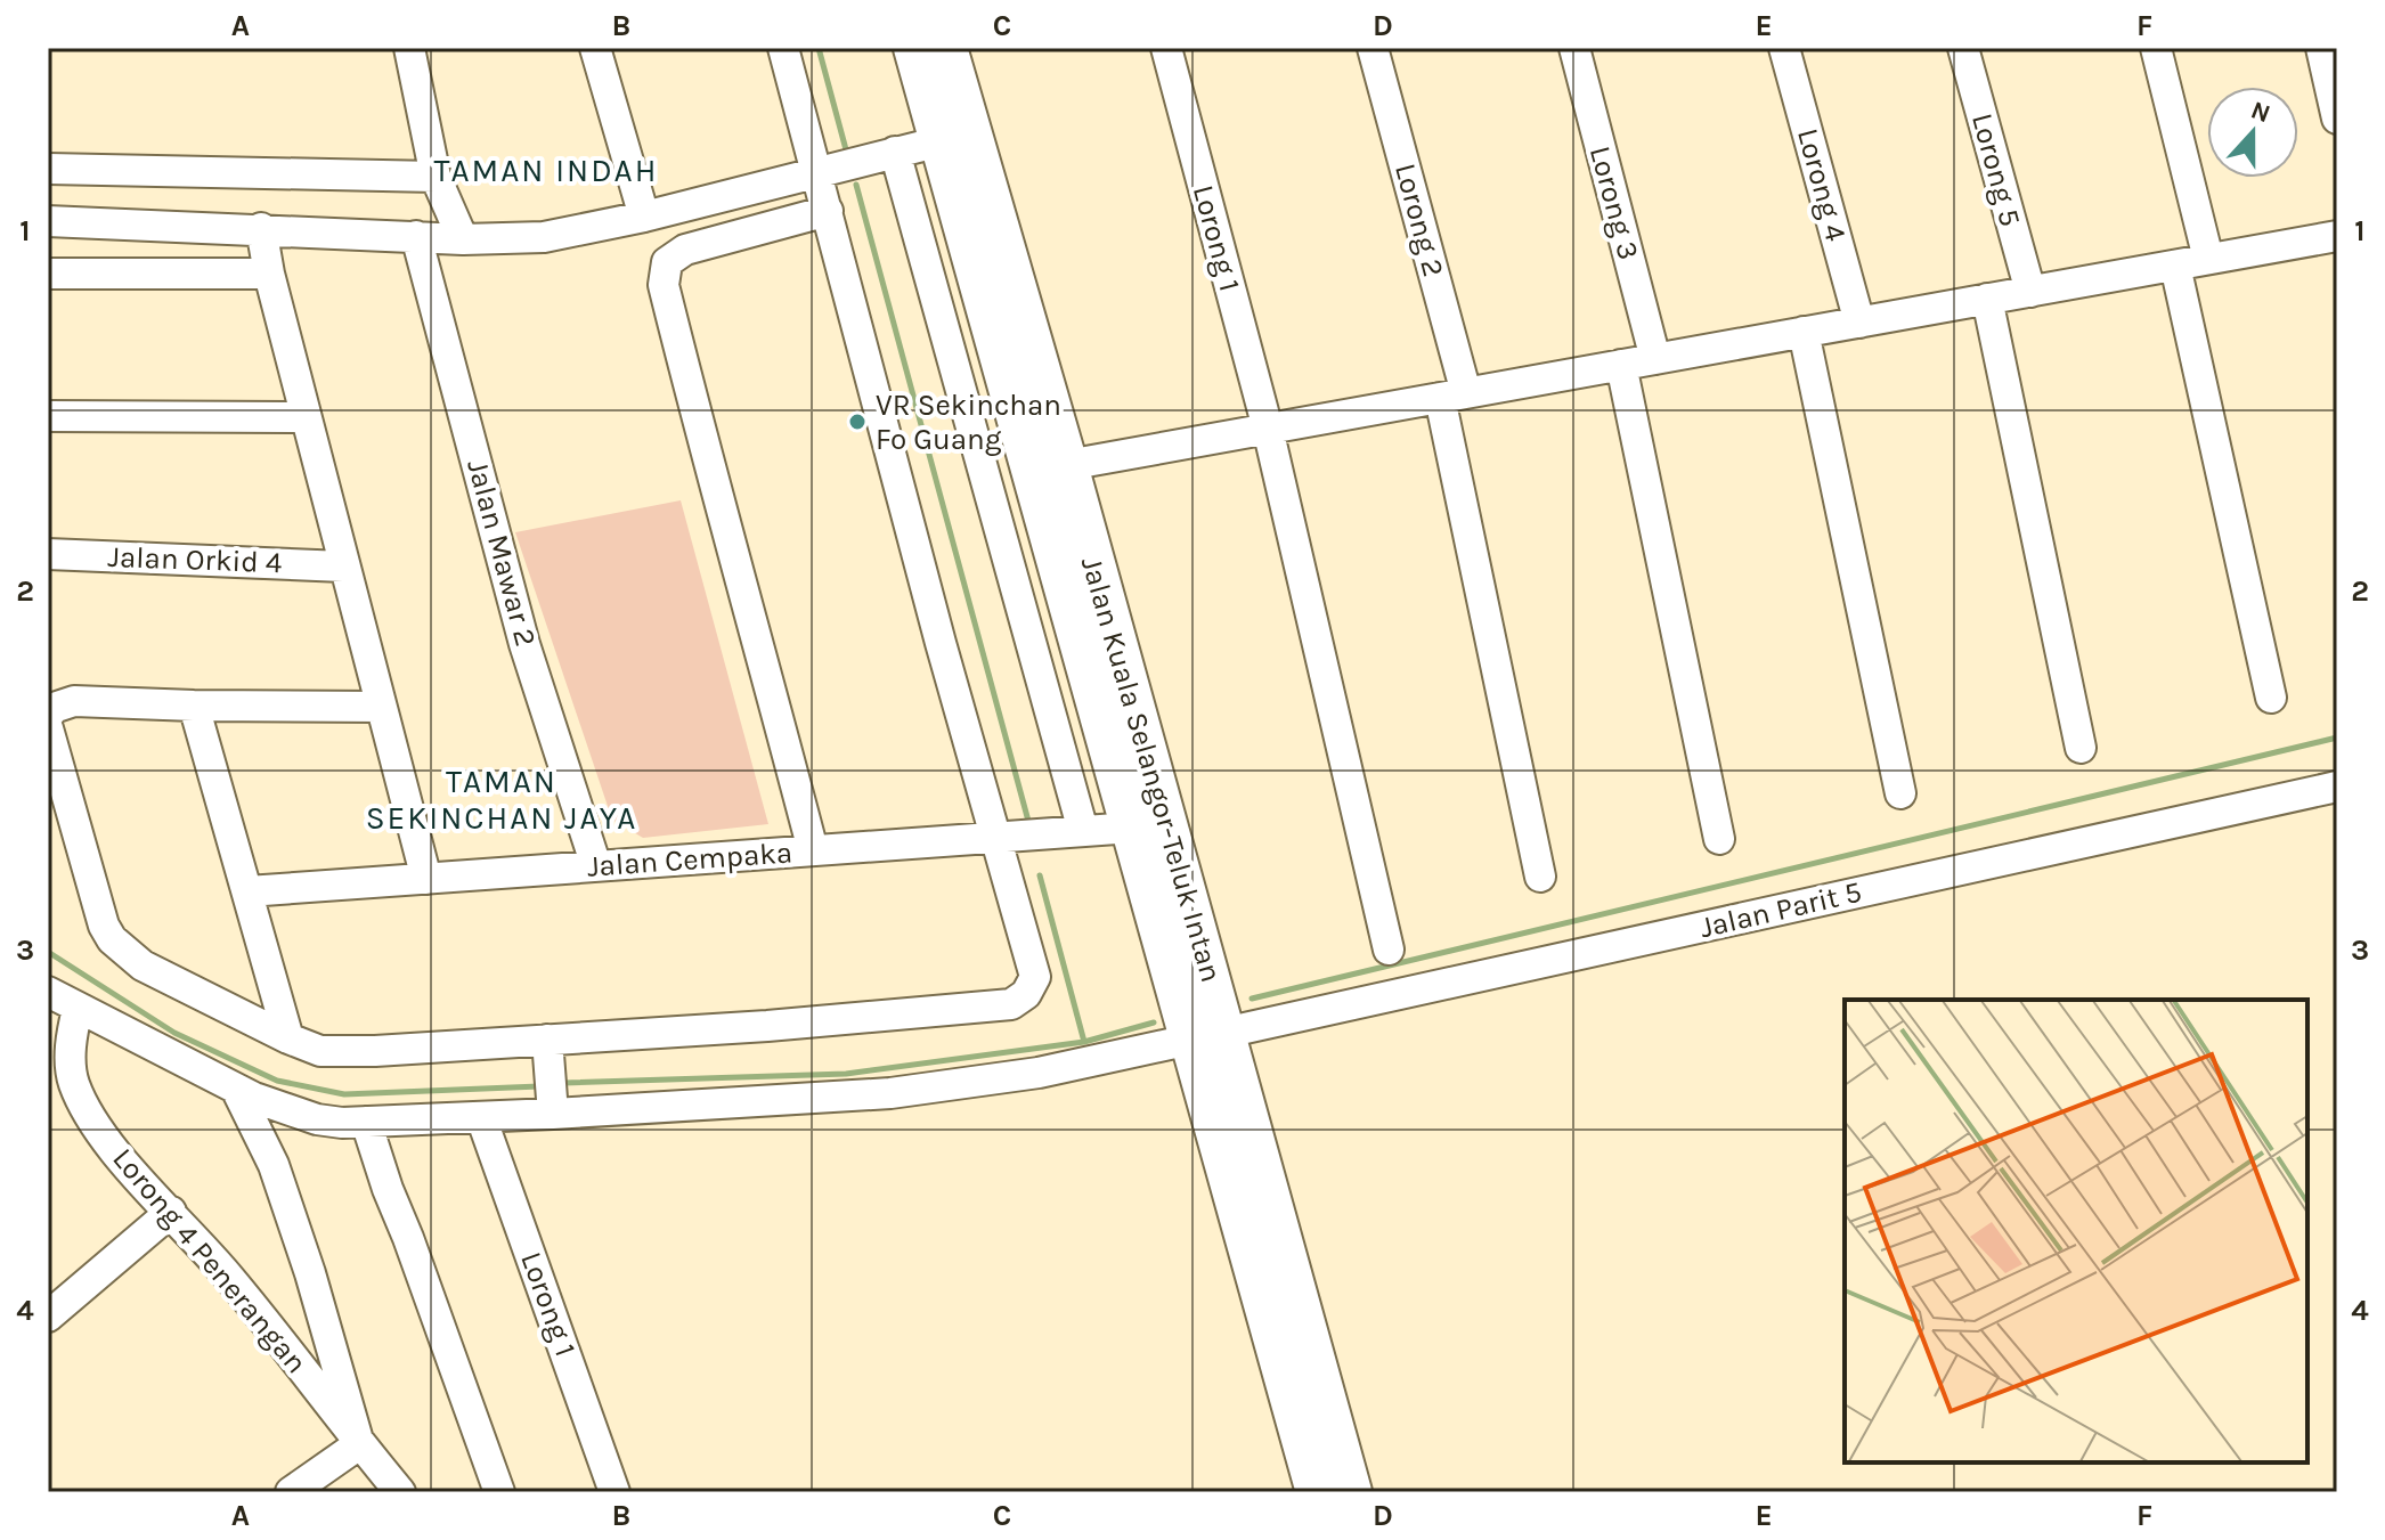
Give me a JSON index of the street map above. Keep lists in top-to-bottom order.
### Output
{
  "streets": {
    "highway": ["Jalan Kuala Selangor-Teluk Intan"],
    "street": [
      "Lorong 5",
      "Lorong 4",
      "Lorong 3",
      "Lorong 2",
      "Lorong 1",
      "Jalan Mawar 2",
      "Jalan Orkid 4",
      "Jalan Cempaka",
      "Jalan Parit 5",
      "Lorong 4 Penerangan"
    ]
  },
  "crossings": [
    ["Lorong 1", "Jalan Parit 5"],
    ["Jalan Mawar 2", "Jalan Cempaka"],
    ["Jalan Kuala Selangor-Teluk Intan", "Jalan Cempaka"],
    ["Jalan Kuala Selangor-Teluk Intan", "Jalan Parit 5"],
    ["Jalan Parit 5", "Lorong 4 Penerangan"]
  ],
  "districts": ["TAMAN INDAH", "TAMAN SEKINCHAN JAYA"],
  "places": ["VR Sekinchan Fo Guang"],
  "north": "top",
  "grid": {
    "columns": [
      "A",
      "B",
      "C",
      "D",
      "E",
      "F"
    ],
    "rows": [
      "1",
      "2",
      "3",
      "4"
    ]
  }
}
